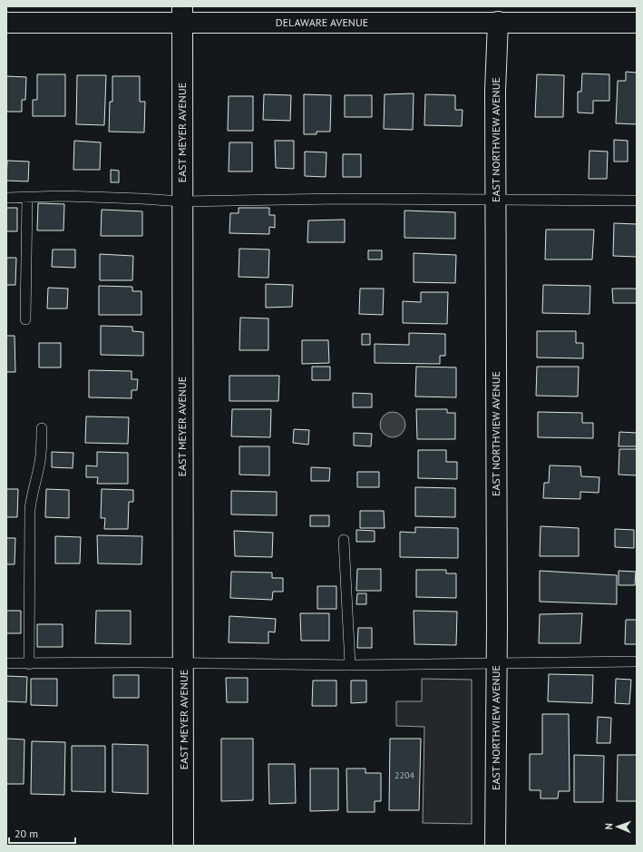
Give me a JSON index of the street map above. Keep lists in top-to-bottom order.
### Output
{
  "streets": {
    "street": ["DELAWARE AVENUE", "EAST MEYER AVENUE", "EAST NORTHVIEW AVENUE"]
  },
  "crossings": [
    ["DELAWARE AVENUE", "EAST MEYER AVENUE"],
    ["DELAWARE AVENUE", "EAST NORTHVIEW AVENUE"]
  ],
  "house_numbers": ["2204"],
  "scale_bar": "20 m",
  "north": "left"
}
